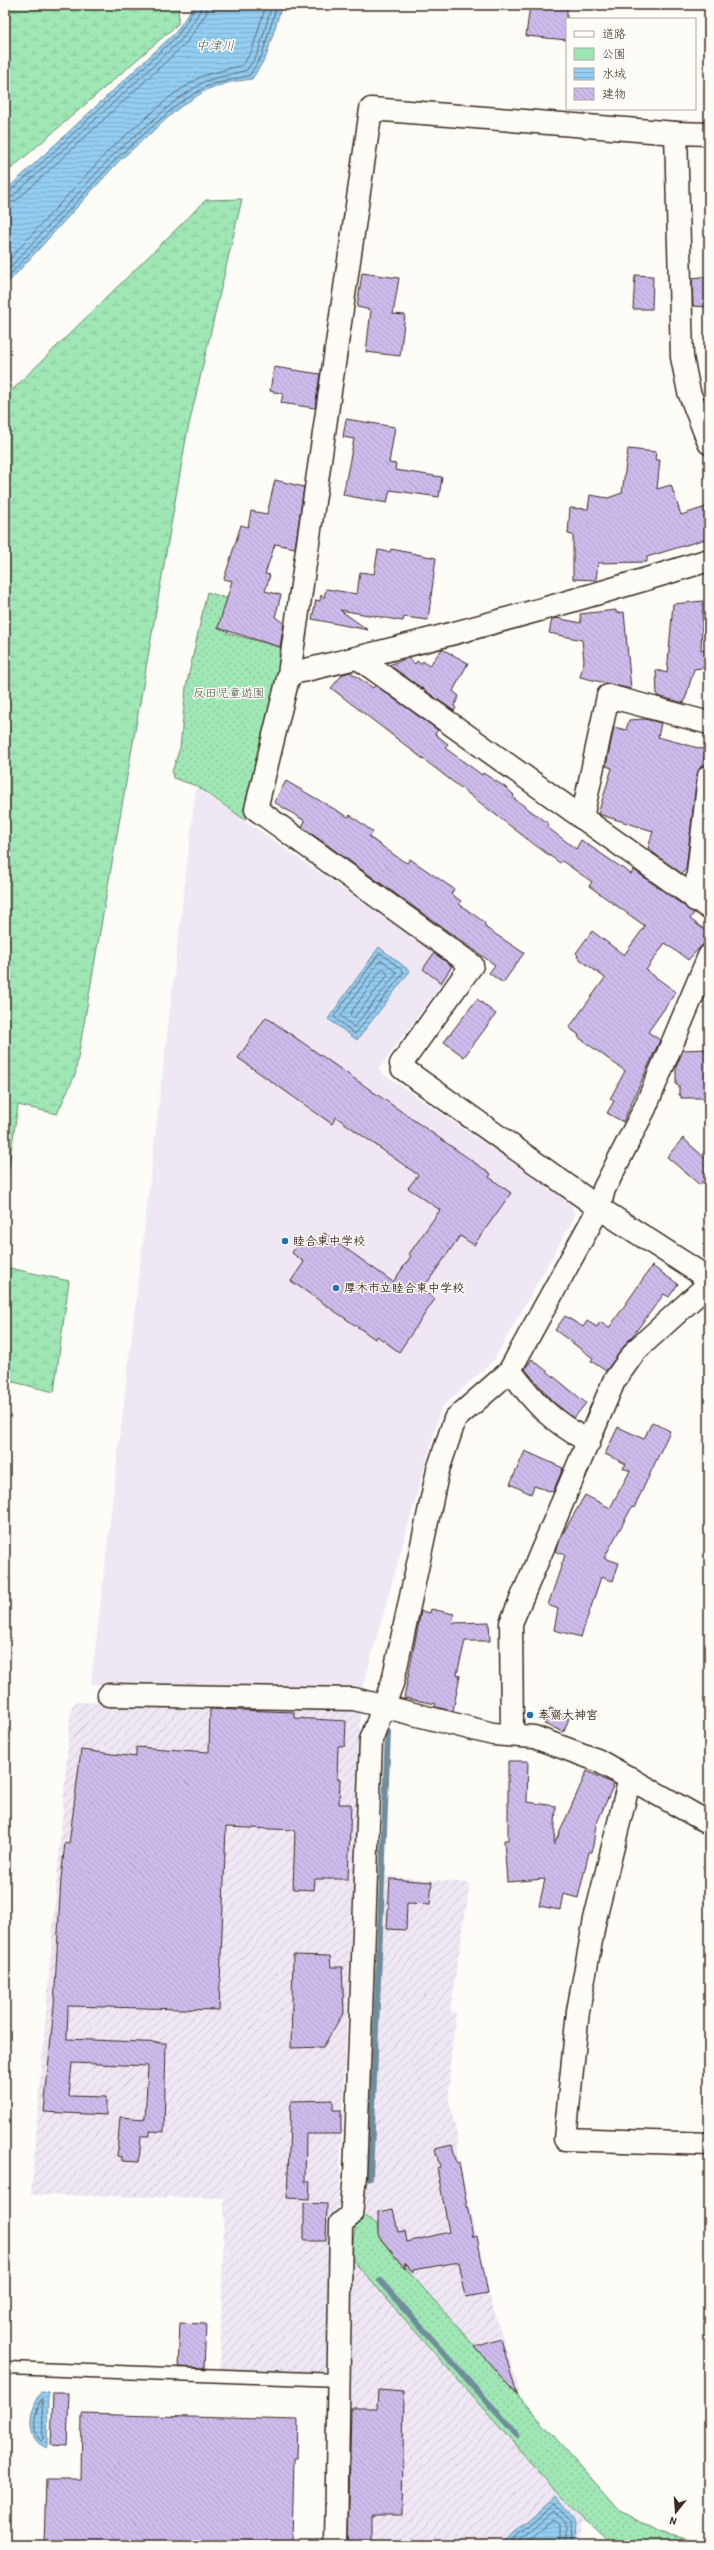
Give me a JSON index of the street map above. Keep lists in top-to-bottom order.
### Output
{
  "water": ["中津川"],
  "parks": ["反田児童遊園"],
  "places": ["睦合東中学校", "厚木市立睦合東中学校", "奉齋大神宮"],
  "legend": [
    "道路",
    "公園",
    "水域",
    "建物"
  ],
  "north": "bottom"
}
